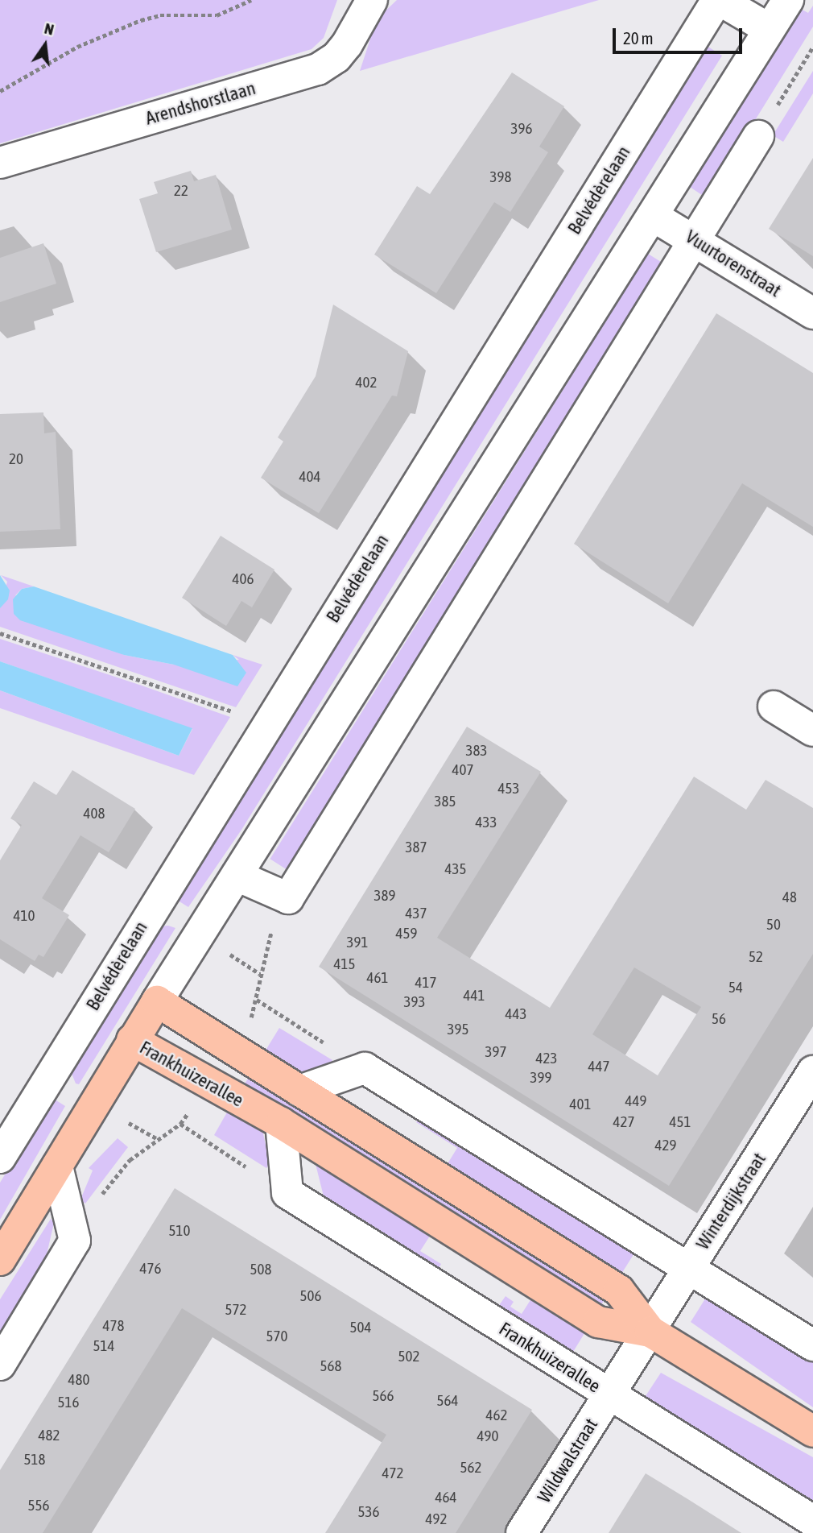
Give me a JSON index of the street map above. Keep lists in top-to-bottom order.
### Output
{
  "streets": {
    "main road": ["Frankhuizerallee"],
    "street": [
      "Arendshorstlaan",
      "Belvédèrelaan",
      "Vuurtorenstraat",
      "Winterdijkstraat",
      "Wildwalstraat"
    ]
  },
  "crossings": [
    ["Frankhuizerallee", "Winterdijkstraat"],
    ["Frankhuizerallee", "Wildwalstraat"],
    ["Winterdijkstraat", "Wildwalstraat"]
  ],
  "house_numbers": [
    "396",
    "398",
    "22",
    "402",
    "20",
    "404",
    "406",
    "383",
    "407",
    "453",
    "385",
    "408",
    "433",
    "387",
    "435",
    "389",
    "48",
    "437",
    "410",
    "50",
    "459",
    "391",
    "52",
    "415",
    "461",
    "417",
    "54",
    "441",
    "393",
    "443",
    "56",
    "395",
    "397",
    "423",
    "447",
    "399",
    "449",
    "401",
    "427",
    "451",
    "429",
    "510",
    "476",
    "508",
    "506",
    "572",
    "478",
    "504",
    "570",
    "514",
    "502",
    "568",
    "480",
    "566",
    "564",
    "516",
    "462",
    "482",
    "490",
    "518",
    "562",
    "472",
    "464",
    "556",
    "536",
    "492"
  ],
  "scale_bar": "20 m",
  "north": "top"
}
